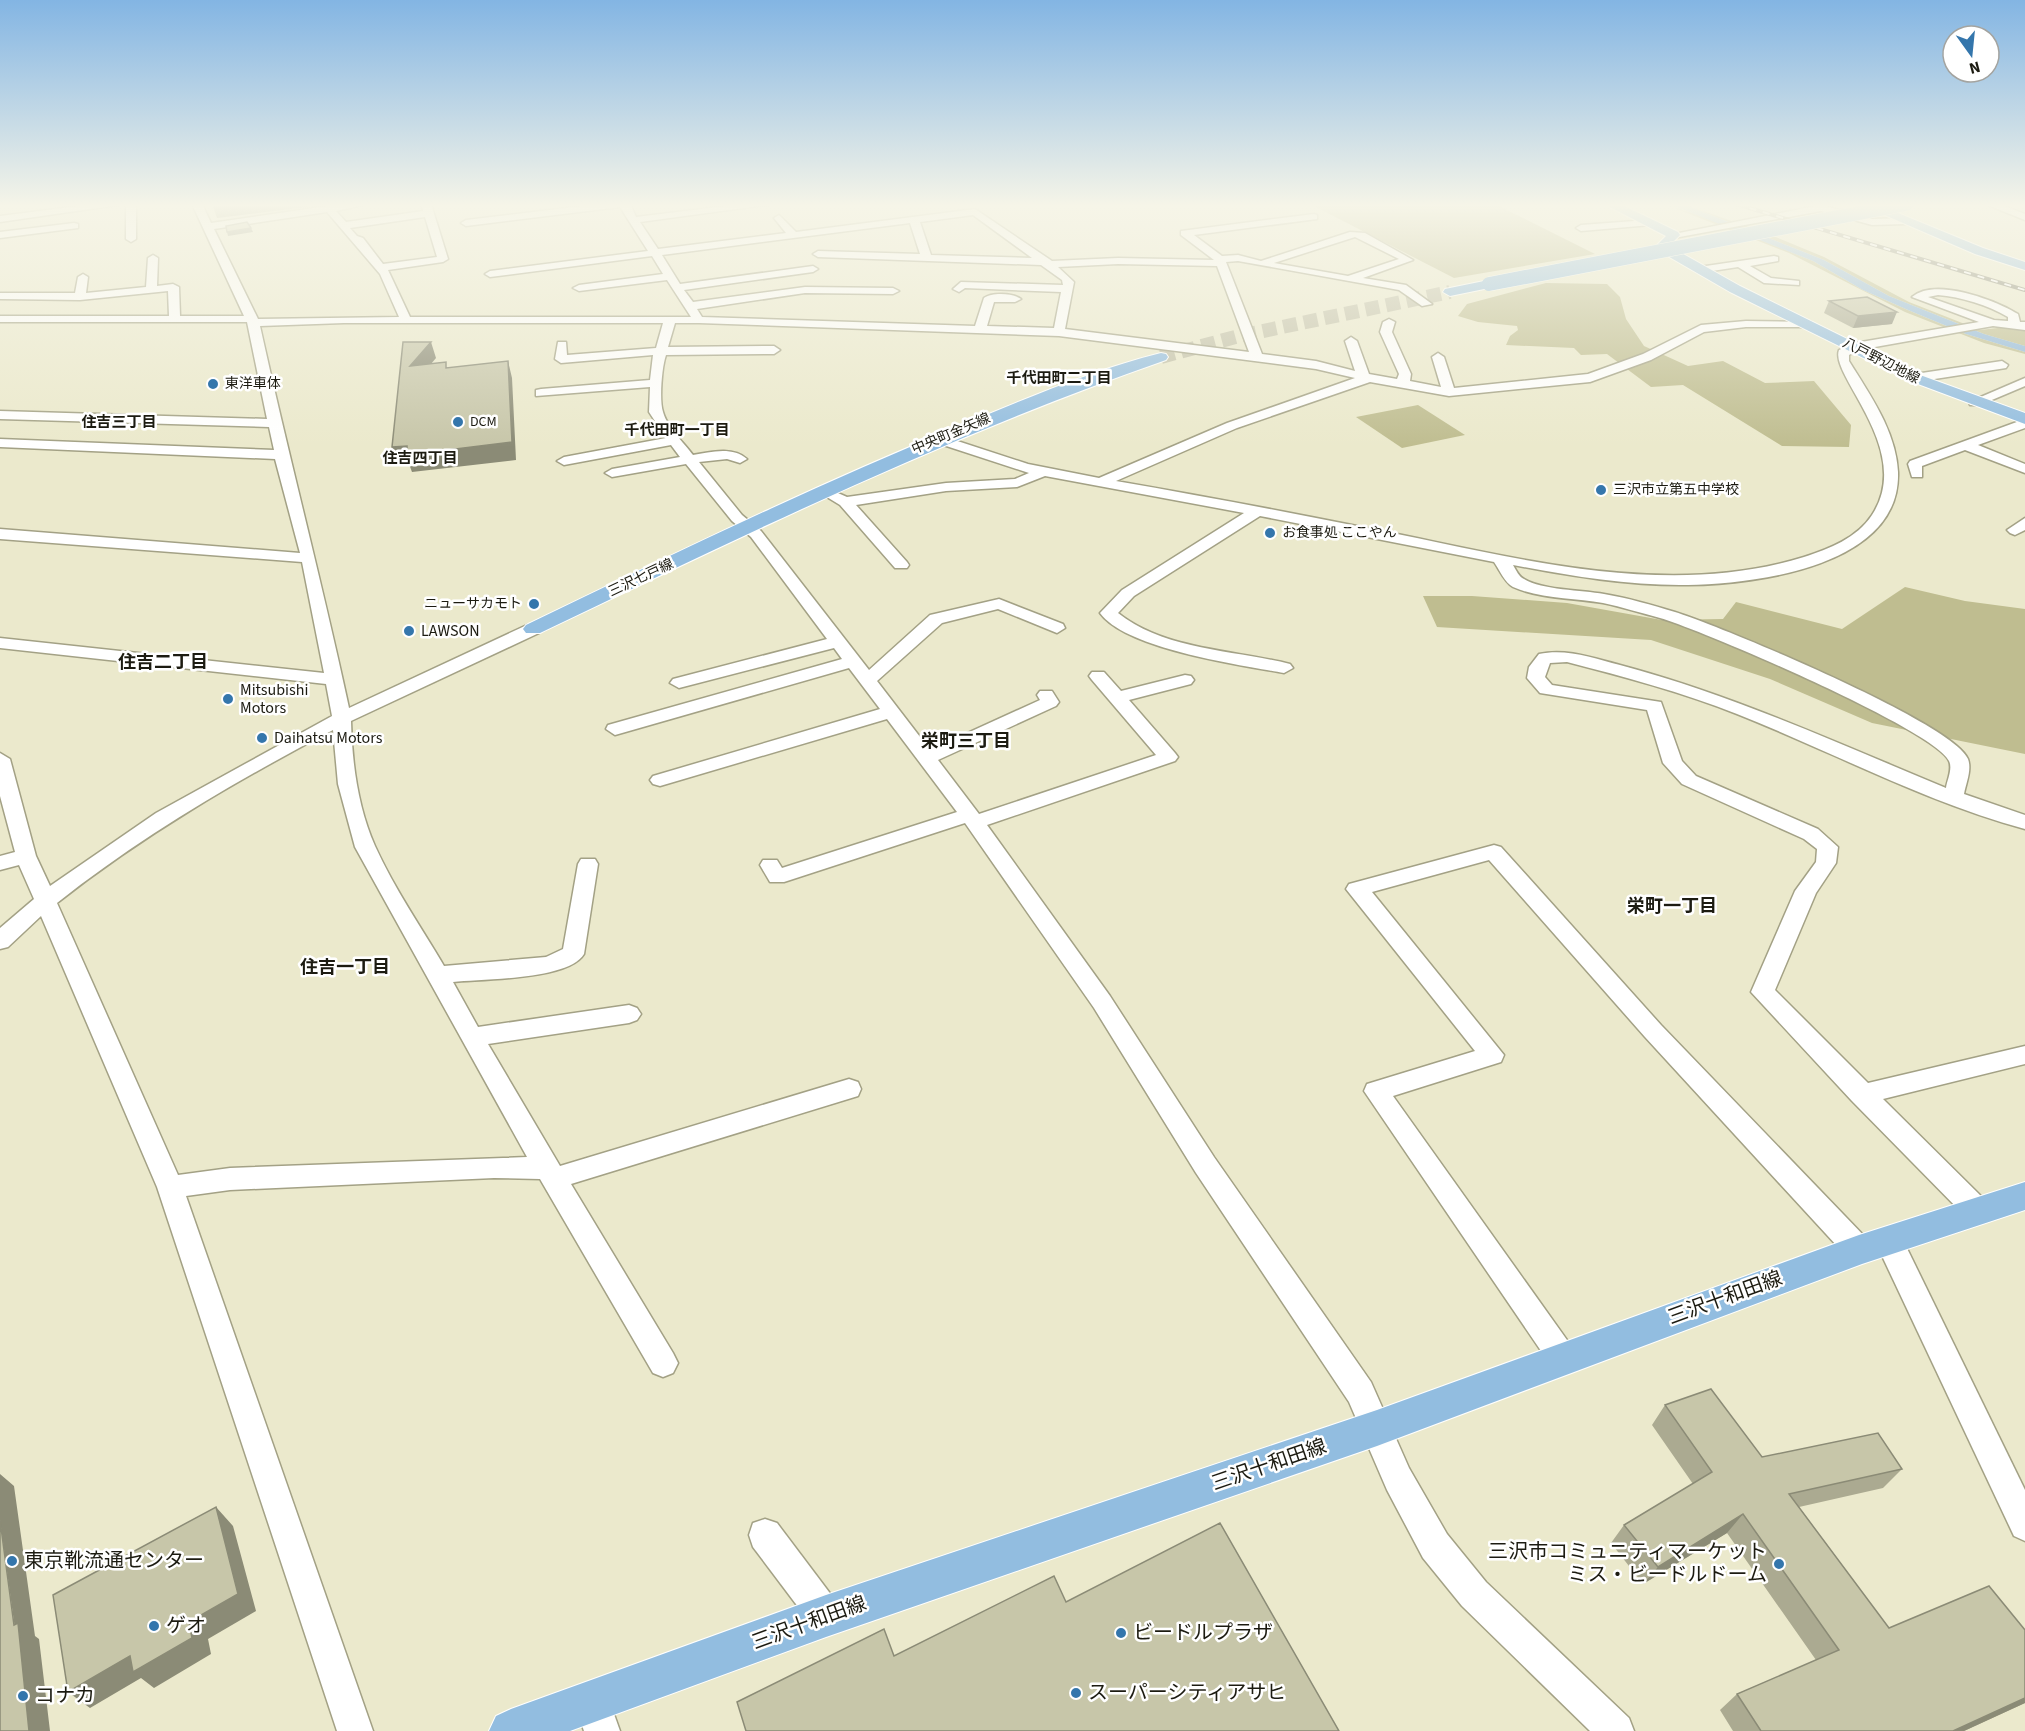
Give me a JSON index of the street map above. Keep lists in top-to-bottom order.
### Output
{
  "streets": {
    "main road": [
      "八戸野辺地線",
      "中央町金矢線",
      "三沢七戸線",
      "三沢十和田線"
    ]
  },
  "crossings": [
    ["中央町金矢線", "三沢七戸線"]
  ],
  "districts": [
    "千代田町二丁目",
    "住吉三丁目",
    "千代田町一丁目",
    "住吉四丁目",
    "住吉二丁目",
    "栄町三丁目",
    "栄町一丁目",
    "住吉一丁目"
  ],
  "places": [
    "東洋車体",
    "DCM",
    "三沢市立第五中学校",
    "お食事処 ここやん",
    "ニューサカモト",
    "LAWSON",
    "Mitsubishi Motors",
    "Daihatsu Motors",
    "東京靴流通センター",
    "三沢市コミュニティマーケット ミス・ビードルドーム",
    "ゲオ",
    "ビードルプラザ",
    "スーパーシティアサヒ",
    "コナカ"
  ],
  "north": "bottom"
}
